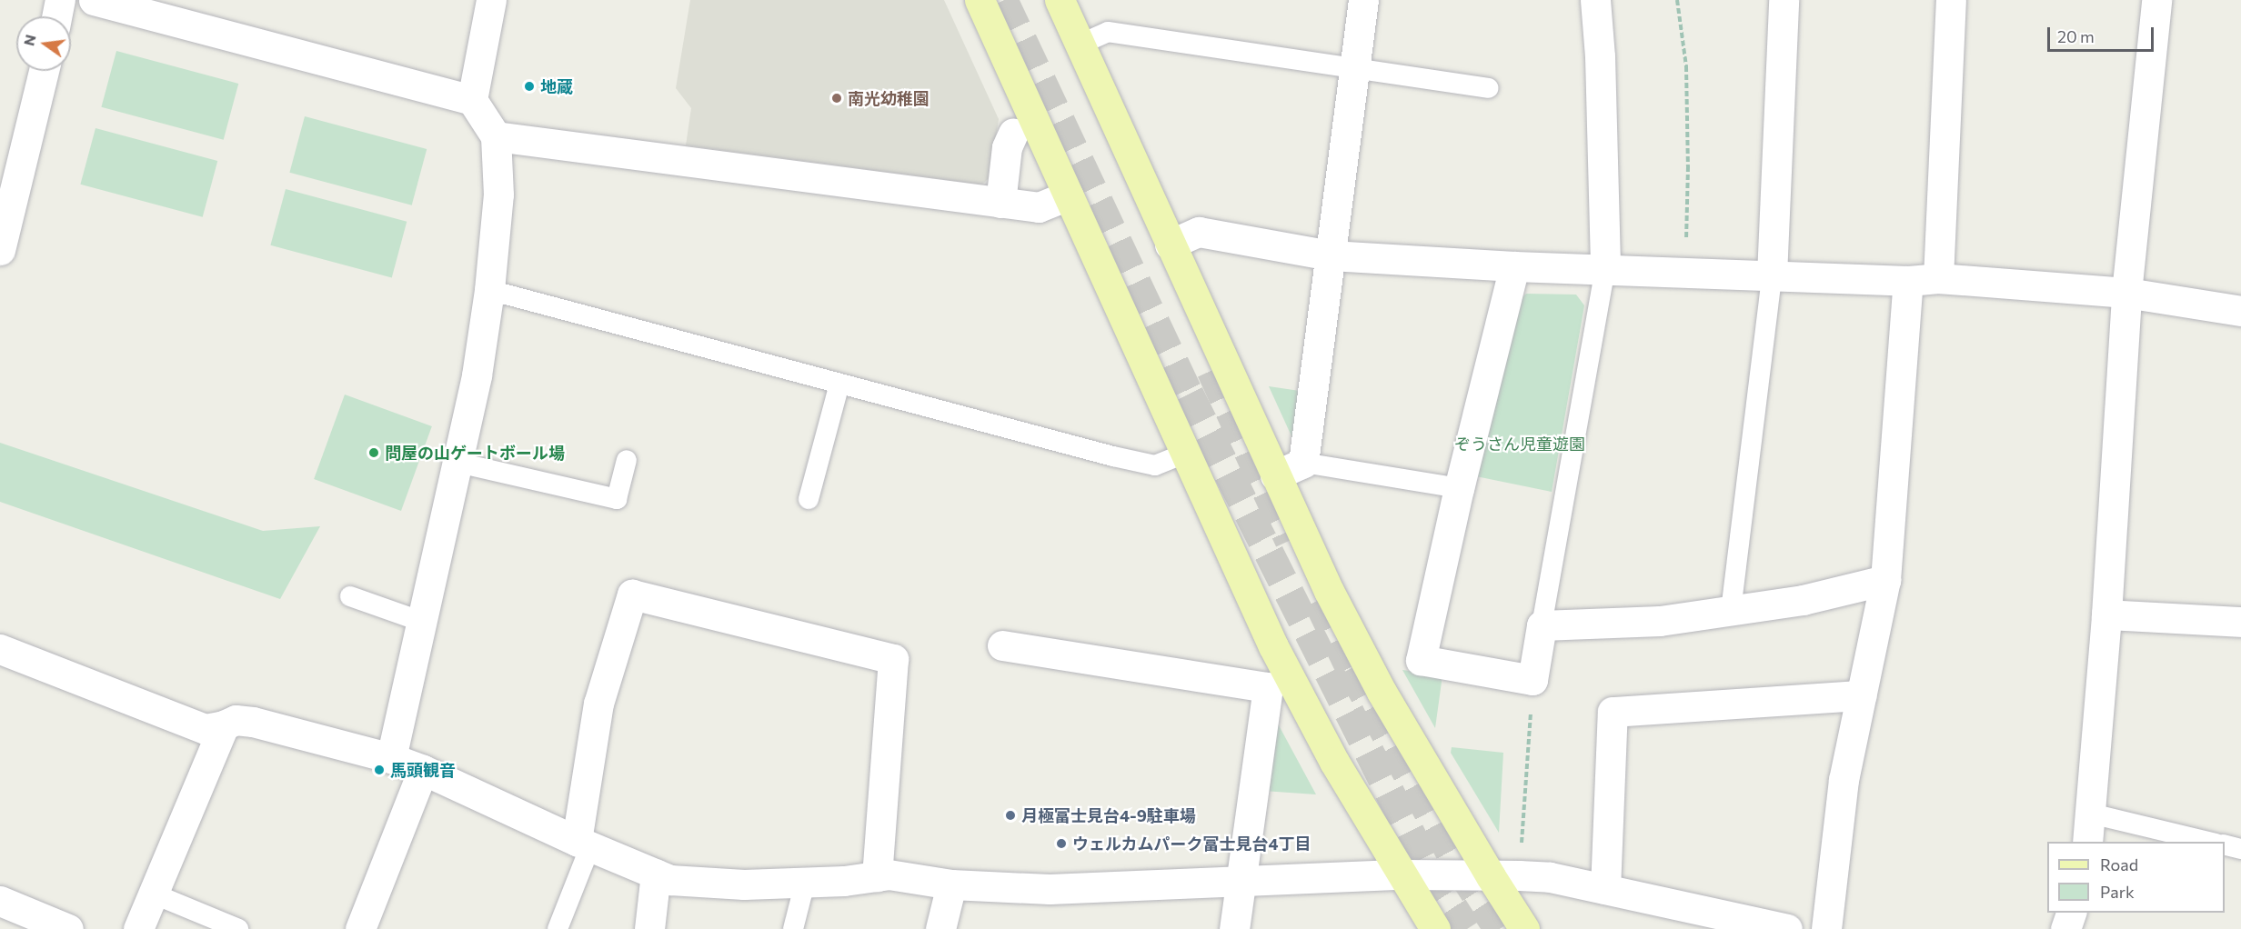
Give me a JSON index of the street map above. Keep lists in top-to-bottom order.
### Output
{
  "parks": ["ぞうさん児童遊園"],
  "places": [
    "地蔵",
    "南光幼稚園",
    "問屋の山ゲートボール場",
    "馬頭観音",
    "月極富士見台4-9駐車場",
    "ウェルカムパーク富士見台4丁目"
  ],
  "legend": ["Road", "Park"],
  "scale_bar": "20 m",
  "north": "left"
}
